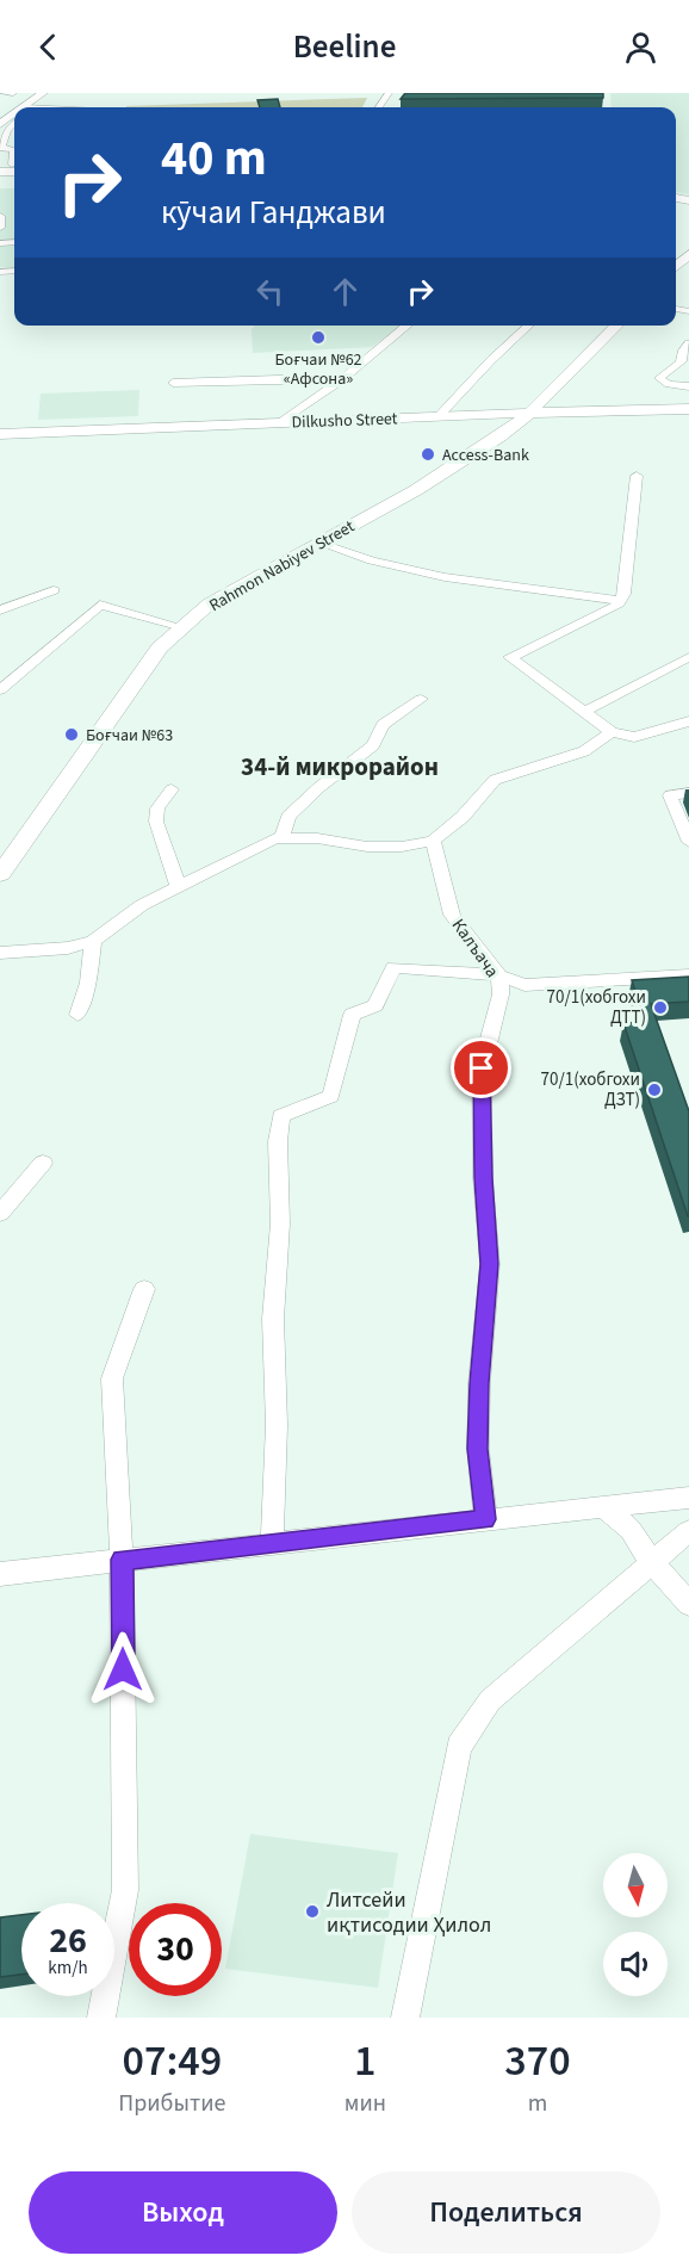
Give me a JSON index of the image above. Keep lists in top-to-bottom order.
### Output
{
  "streets": {
    "main road": ["Dilkusho Street", "Rahmon Nabiyev Street"],
    "street": ["Калъача"]
  },
  "crossings": [
    ["Dilkusho Street", "Rahmon Nabiyev Street"]
  ],
  "districts": ["34-й микрорайон"],
  "places": [
    "Боғчаи №62 «Афсона»",
    "Access-Bank",
    "Боғчаи №63",
    "70/1(хобгохи ДТТ)",
    "70/1(хобгохи ДЗТ)",
    "Литсейи иқтисодии Ҳилол"
  ],
  "north": "bottom",
  "page": {
    "header": "Beeline",
    "turn": ["40 m", "кӯчаи Ганджави"],
    "speed": "26 km/h",
    "limit": "30",
    "eta": [
      "07:49",
      "Прибытие",
      "1",
      "мин",
      "370",
      "m"
    ],
    "buttons": ["Выход", "Поделиться"]
  }
}
